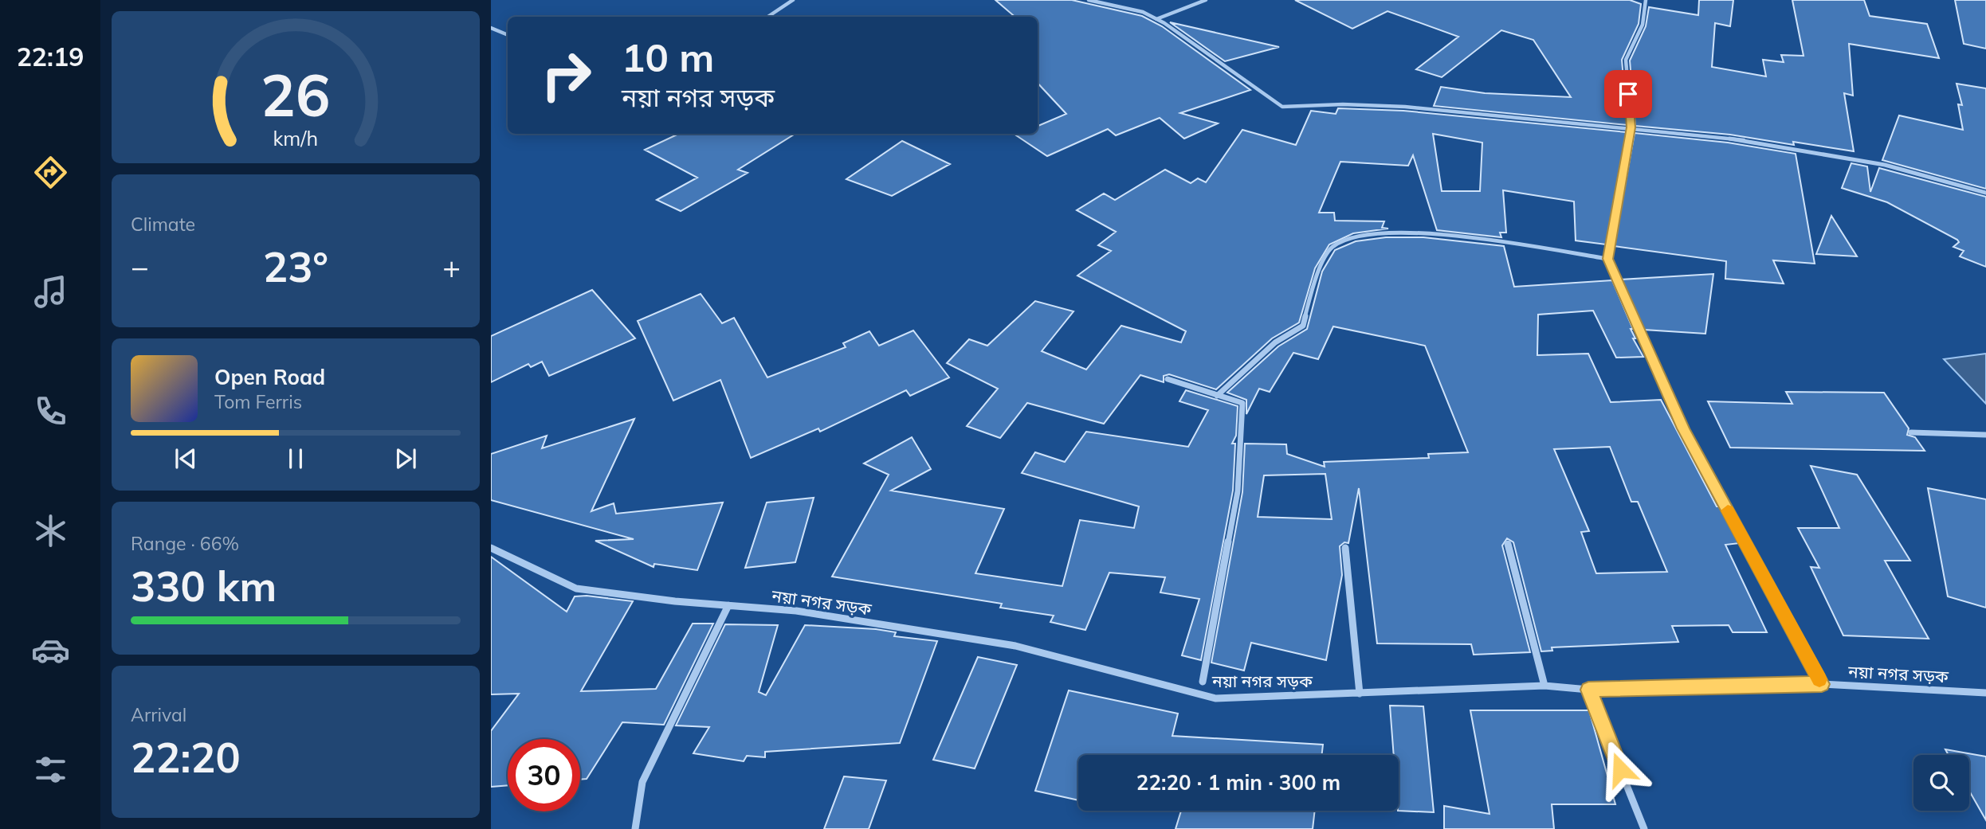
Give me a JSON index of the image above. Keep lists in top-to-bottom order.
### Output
{
  "streets": {
    "street": ["নয়া নগর সড়ক"]
  },
  "page": {
    "tabs": "22:19",
    "turn": ["10 m", "নয়া নগর সড়ক"],
    "tile": [
      "Climate",
      ["Range · 66%", "330 km"],
      ["Arrival", "22:20"]
    ],
    "heat": ["−", "23°", "+"],
    "song": ["Open Road", "Tom Ferris"],
    "limit": "30",
    "trip": "22:20 · 1 min · 300 m",
    "gauge": ["26", "km/h"]
  }
}
